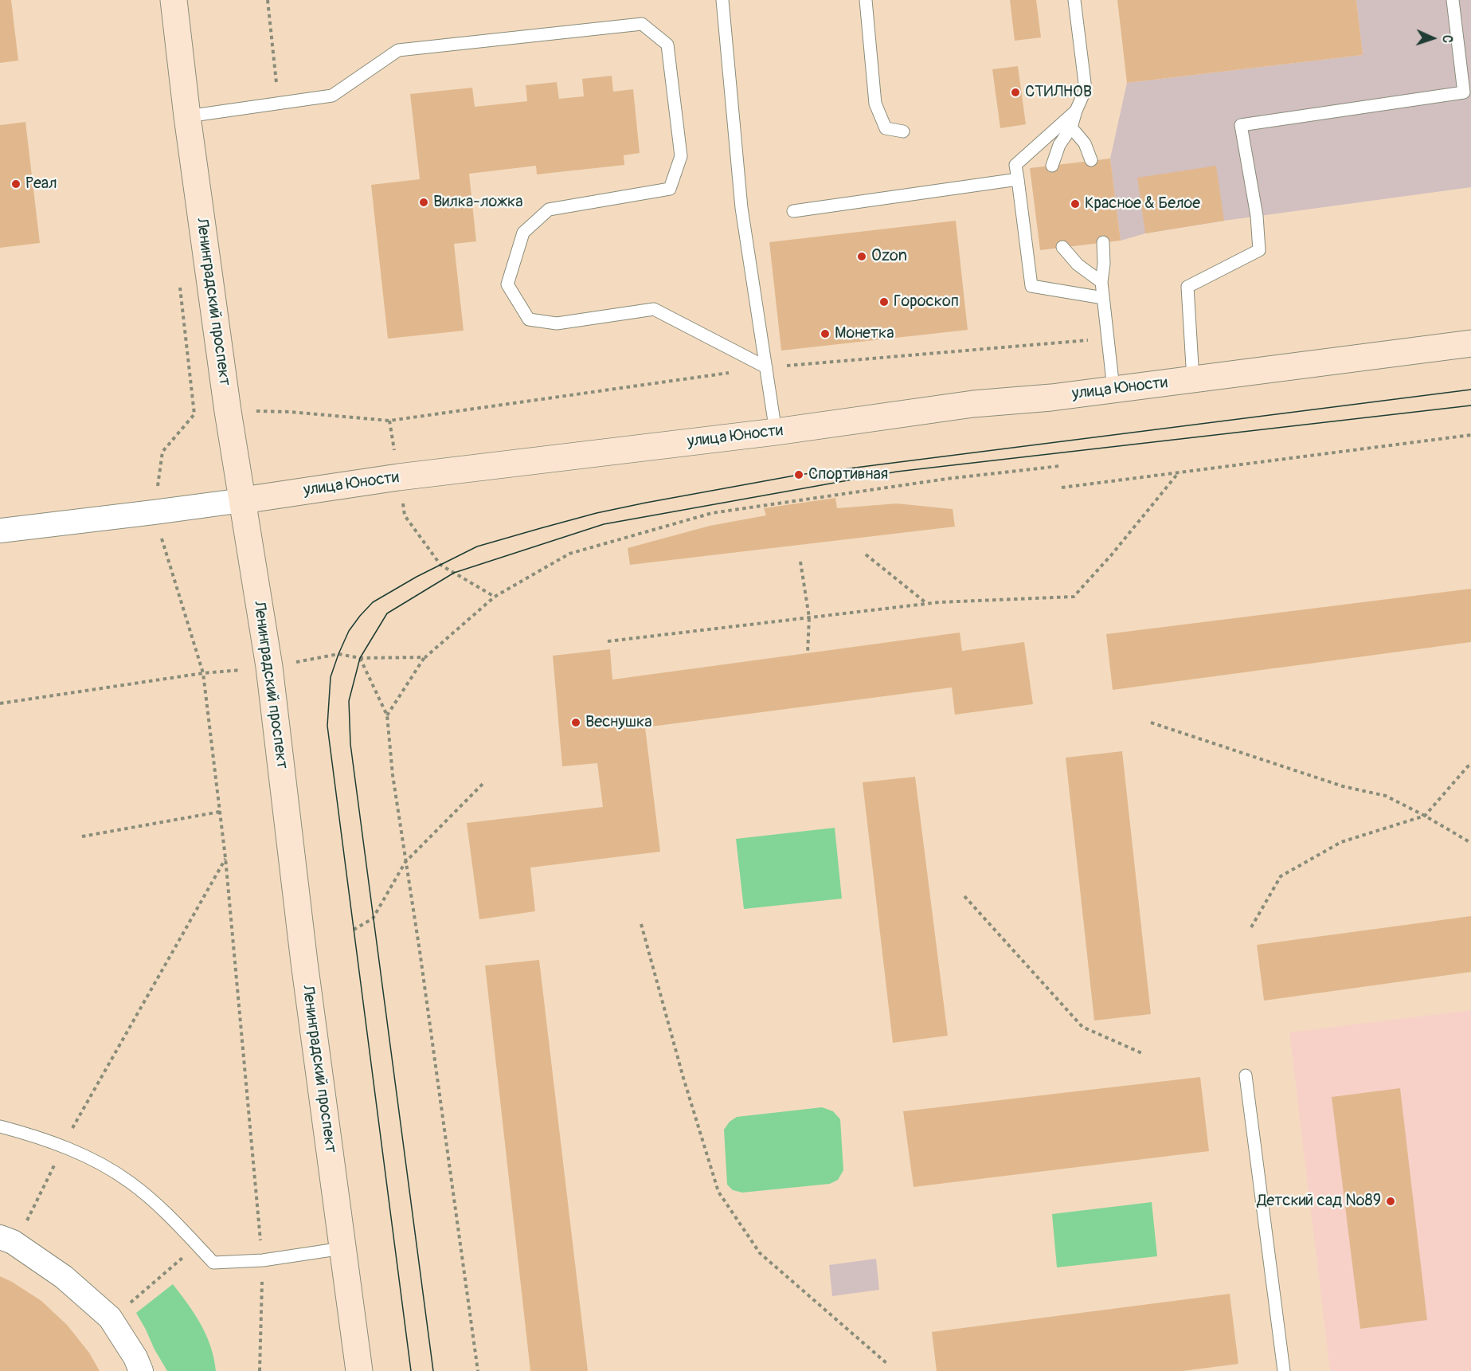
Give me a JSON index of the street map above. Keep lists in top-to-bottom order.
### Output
{
  "streets": {
    "main road": ["Ленинградский проспект", "улица Юности"]
  },
  "crossings": [
    ["Ленинградский проспект", "улица Юности"]
  ],
  "places": [
    "СТИЛНОВ",
    "Реал",
    "Вилка-ложка",
    "Красное & Белое",
    "Ozon",
    "Гороскоп",
    "Монетка",
    "Спортивная",
    "Веснушка",
    "Детский сад №89"
  ],
  "north": "right"
}
